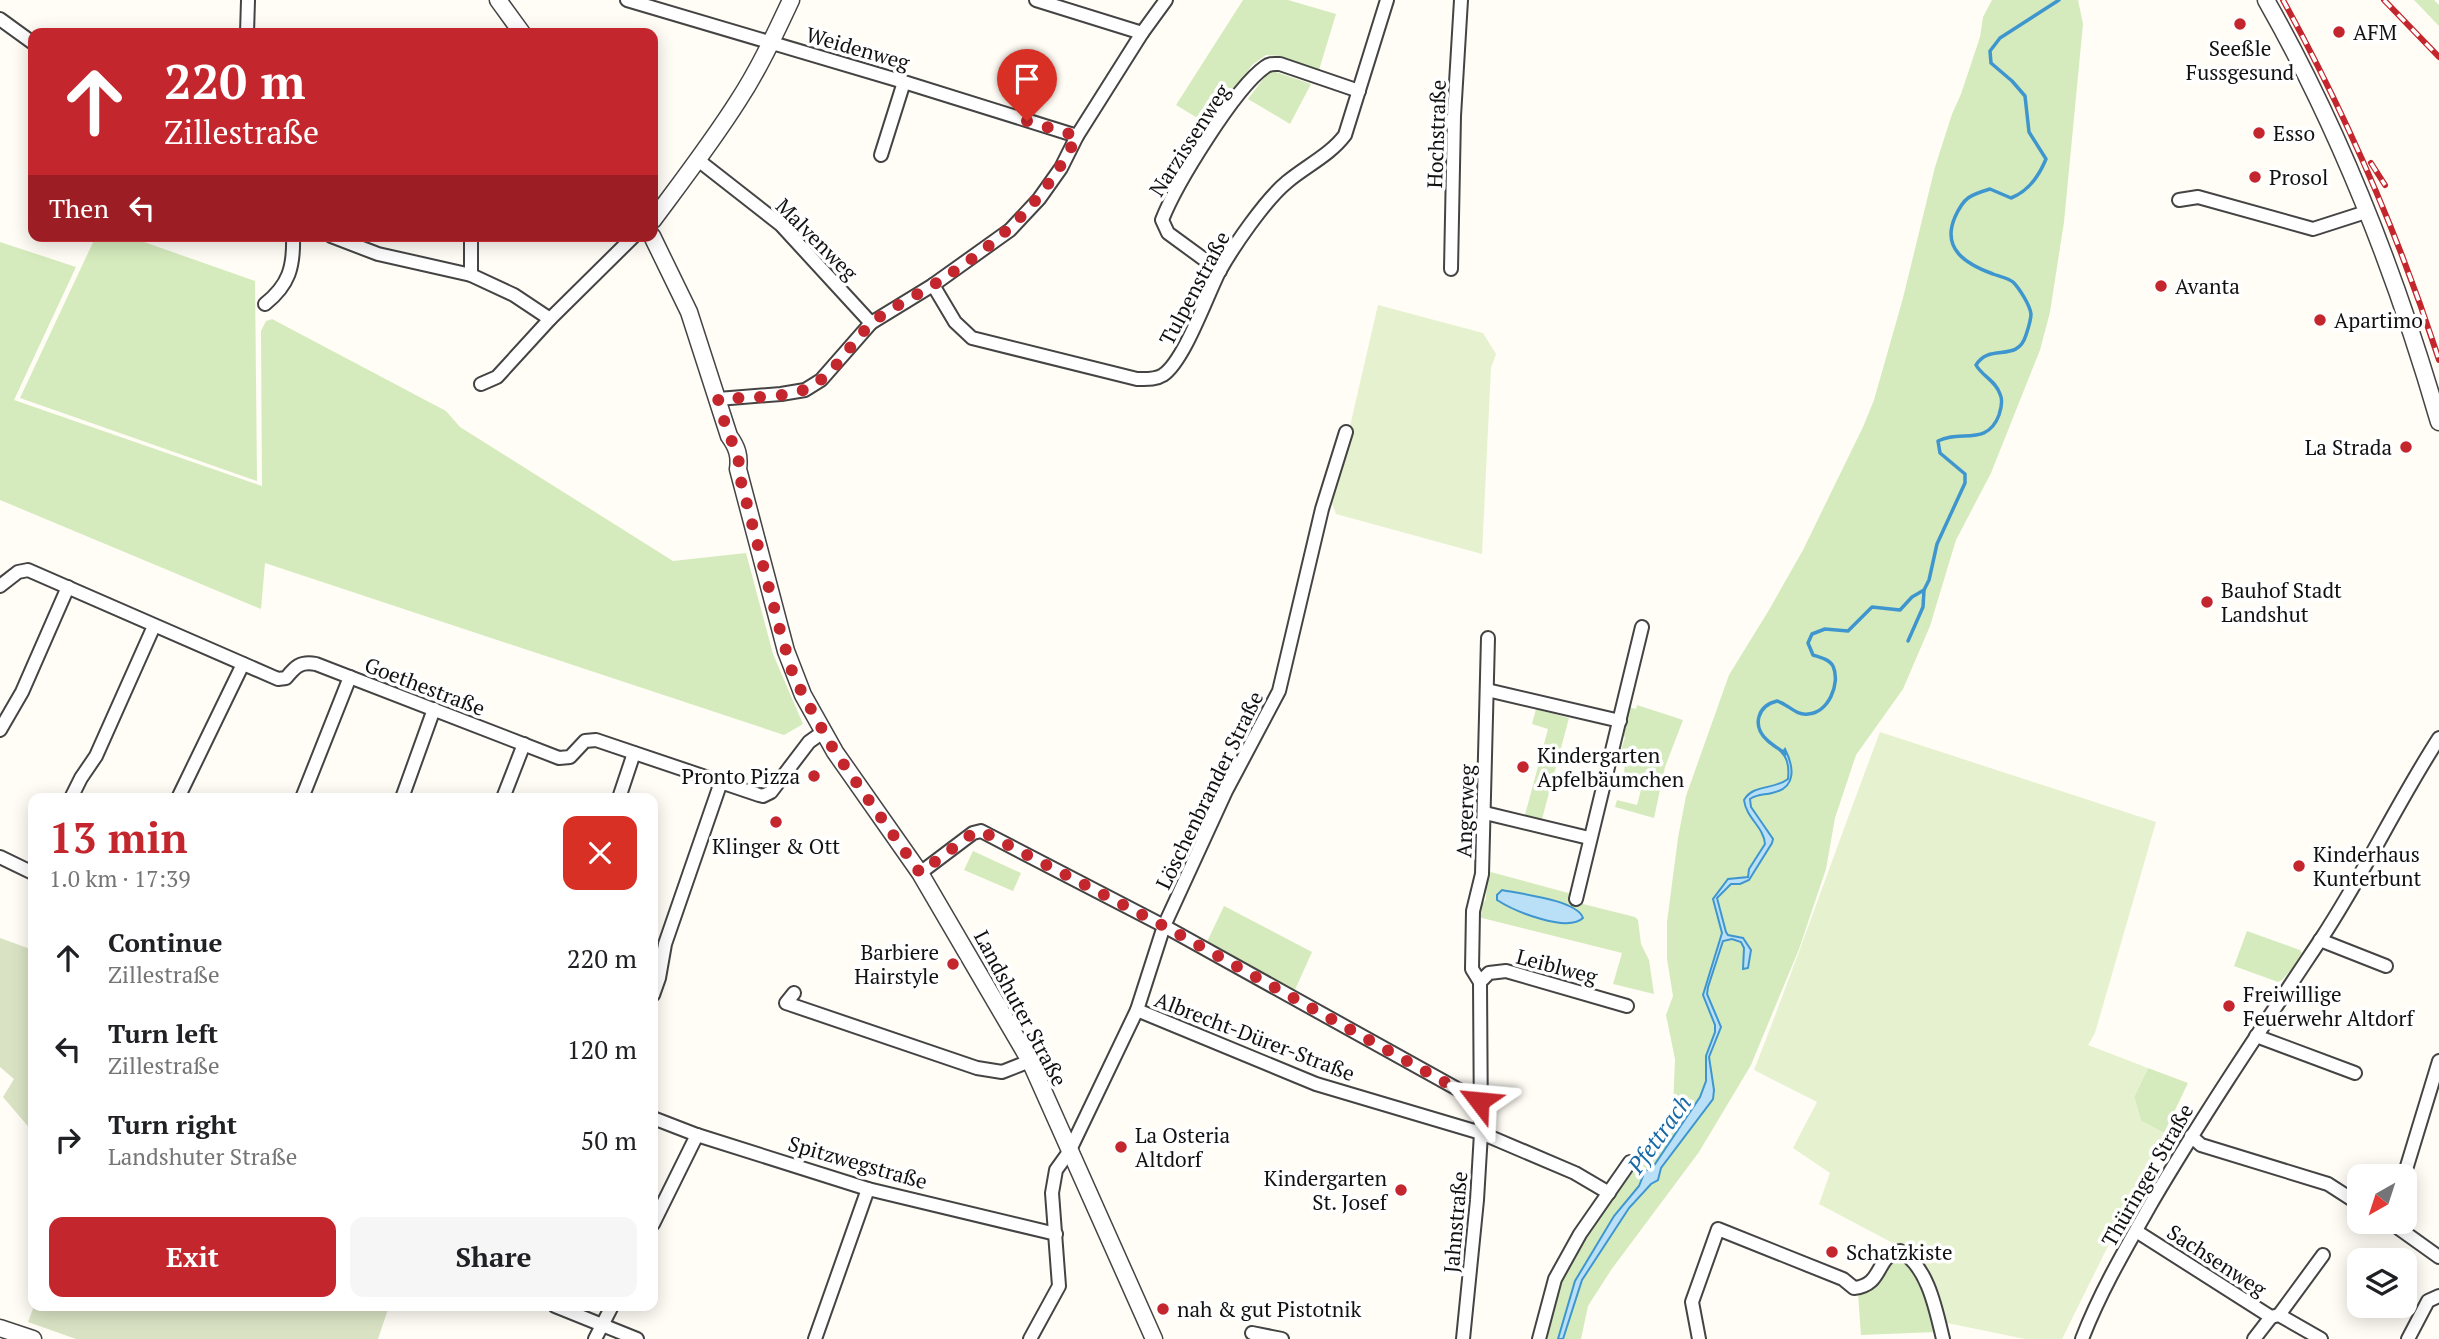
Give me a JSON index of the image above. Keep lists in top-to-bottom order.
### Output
{
  "streets": {
    "street": [
      "Weidenweg",
      "Hochstraße",
      "Narzissenweg",
      "Malvenweg",
      "Tulpenstraße",
      "Goethestraße",
      "Löschenbrander Straße",
      "Angerweg",
      "Leiblweg",
      "Landshuter Straße",
      "Albrecht-Dürer-Straße",
      "Spitzwegstraße",
      "Thüringer Straße",
      "Jahnstraße",
      "Sachsenweg"
    ]
  },
  "crossings": [
    ["Narzissenweg", "Tulpenstraße"],
    ["Goethestraße", "Landshuter Straße"],
    ["Löschenbrander Straße", "Landshuter Straße"],
    ["Löschenbrander Straße", "Albrecht-Dürer-Straße"],
    ["Löschenbrander Straße", "Spitzwegstraße"],
    ["Angerweg", "Leiblweg"],
    ["Angerweg", "Jahnstraße"],
    ["Leiblweg", "Jahnstraße"],
    ["Albrecht-Dürer-Straße", "Jahnstraße"],
    ["Thüringer Straße", "Sachsenweg"]
  ],
  "water": ["Pfettrach"],
  "places": [
    "Seeßle Fussgesund",
    "AFM",
    "Esso",
    "Prosol",
    "Avanta",
    "Apartimo",
    "La Strada",
    "Bauhof Stadt Landshut",
    "Kindergarten Apfelbäumchen",
    "Pronto Pizza",
    "Klinger & Ott",
    "Kinderhaus Kunterbunt",
    "Barbiere Hairstyle",
    "Freiwillige Feuerwehr Altdorf",
    "La Osteria Altdorf",
    "Kindergarten St. Josef",
    "Schatzkiste",
    "nah & gut Pistotnik"
  ],
  "north": "bottom left",
  "page": {
    "turn": ["220 m", "Zillestraße"],
    "then": "Then",
    "heading": ["13 min", "1.0 km · 17:39"],
    "list": [
      {
        "name": "Continue",
        "note": "Zillestraße",
        "value": "220 m"
      },
      {
        "name": "Turn left",
        "note": "Zillestraße",
        "value": "120 m"
      },
      {
        "name": "Turn right",
        "note": "Landshuter Straße",
        "value": "50 m"
      }
    ],
    "buttons": ["Exit", "Share"]
  }
}
